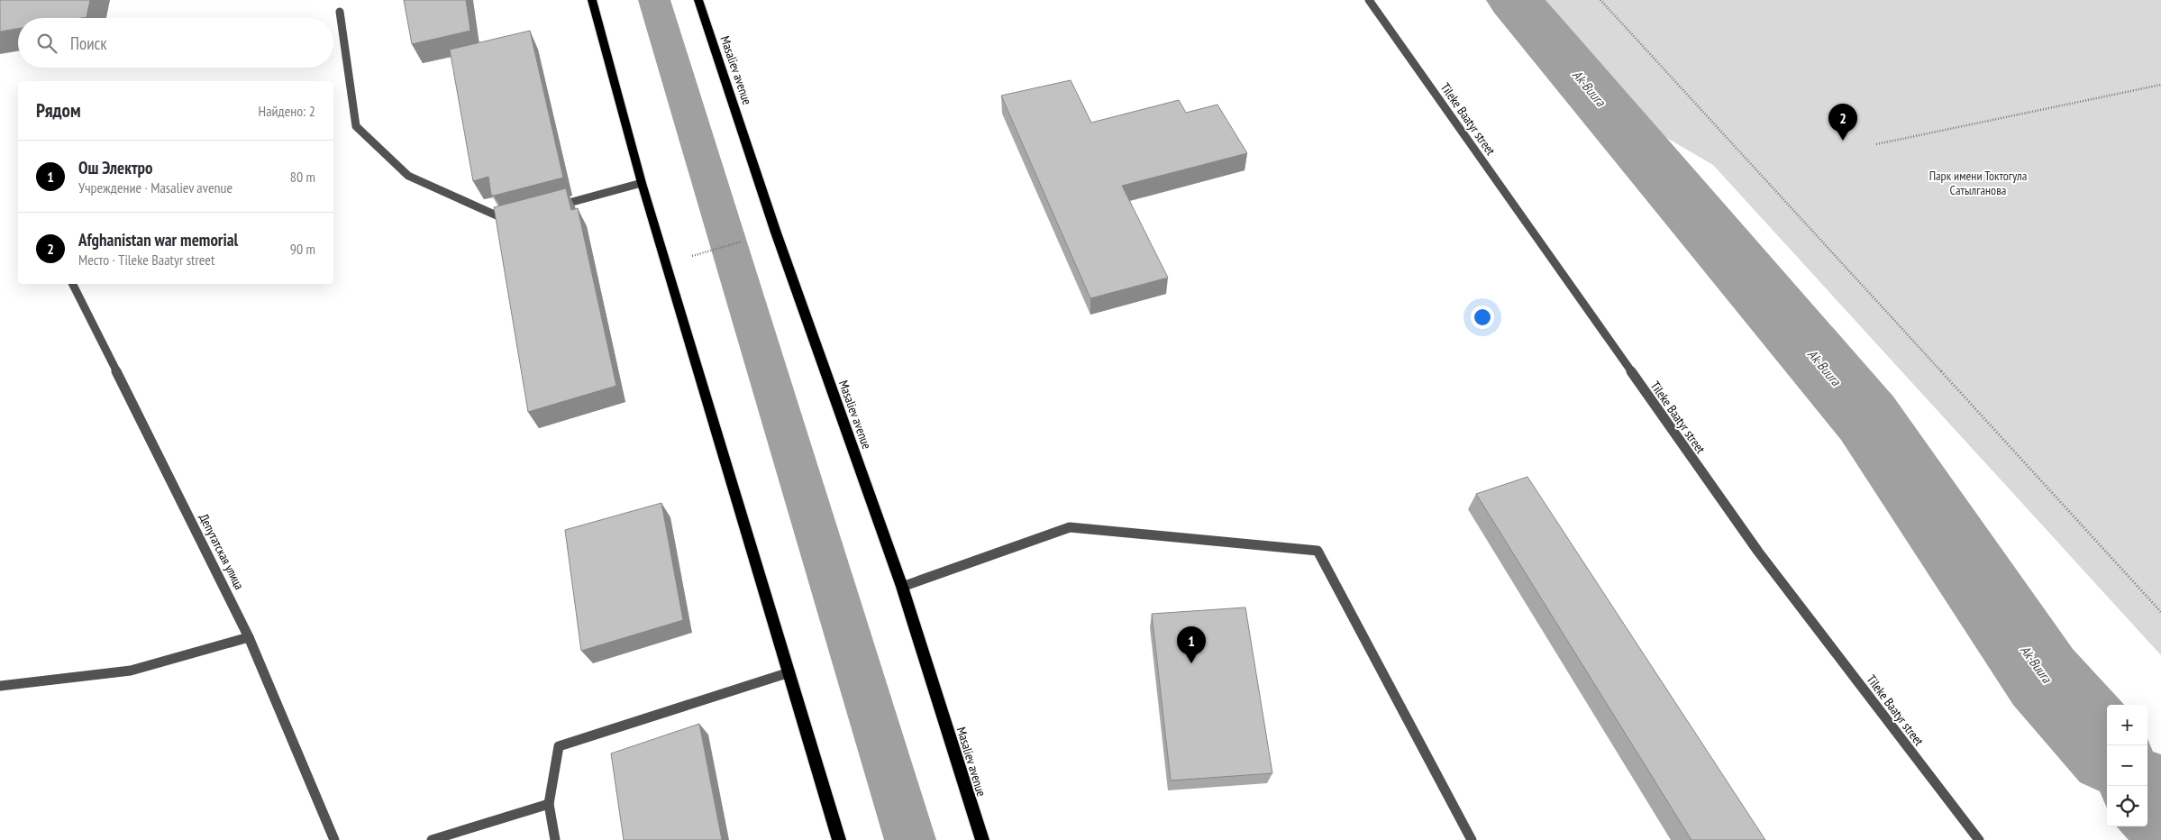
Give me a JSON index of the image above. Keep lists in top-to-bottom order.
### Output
{
  "streets": {
    "main road": ["Masaliev avenue"],
    "street": ["Tileke Baatyr street", "Депутатская улица"]
  },
  "water": ["Ak-Buura"],
  "parks": ["Парк имени Токтогула Сатылганова"],
  "page": {
    "search": "Поиск",
    "heading": ["Рядом", "Найдено: 2"],
    "pins": ["2", "1"],
    "list": [
      {
        "mark": "1",
        "name": "Ош Электро",
        "note": "Учреждение · Masaliev avenue",
        "value": "80 m"
      },
      {
        "mark": "2",
        "name": "Afghanistan war memorial",
        "note": "Место · Tileke Baatyr street",
        "value": "90 m"
      }
    ],
    "map_buttons": ["+", "−"]
  }
}
